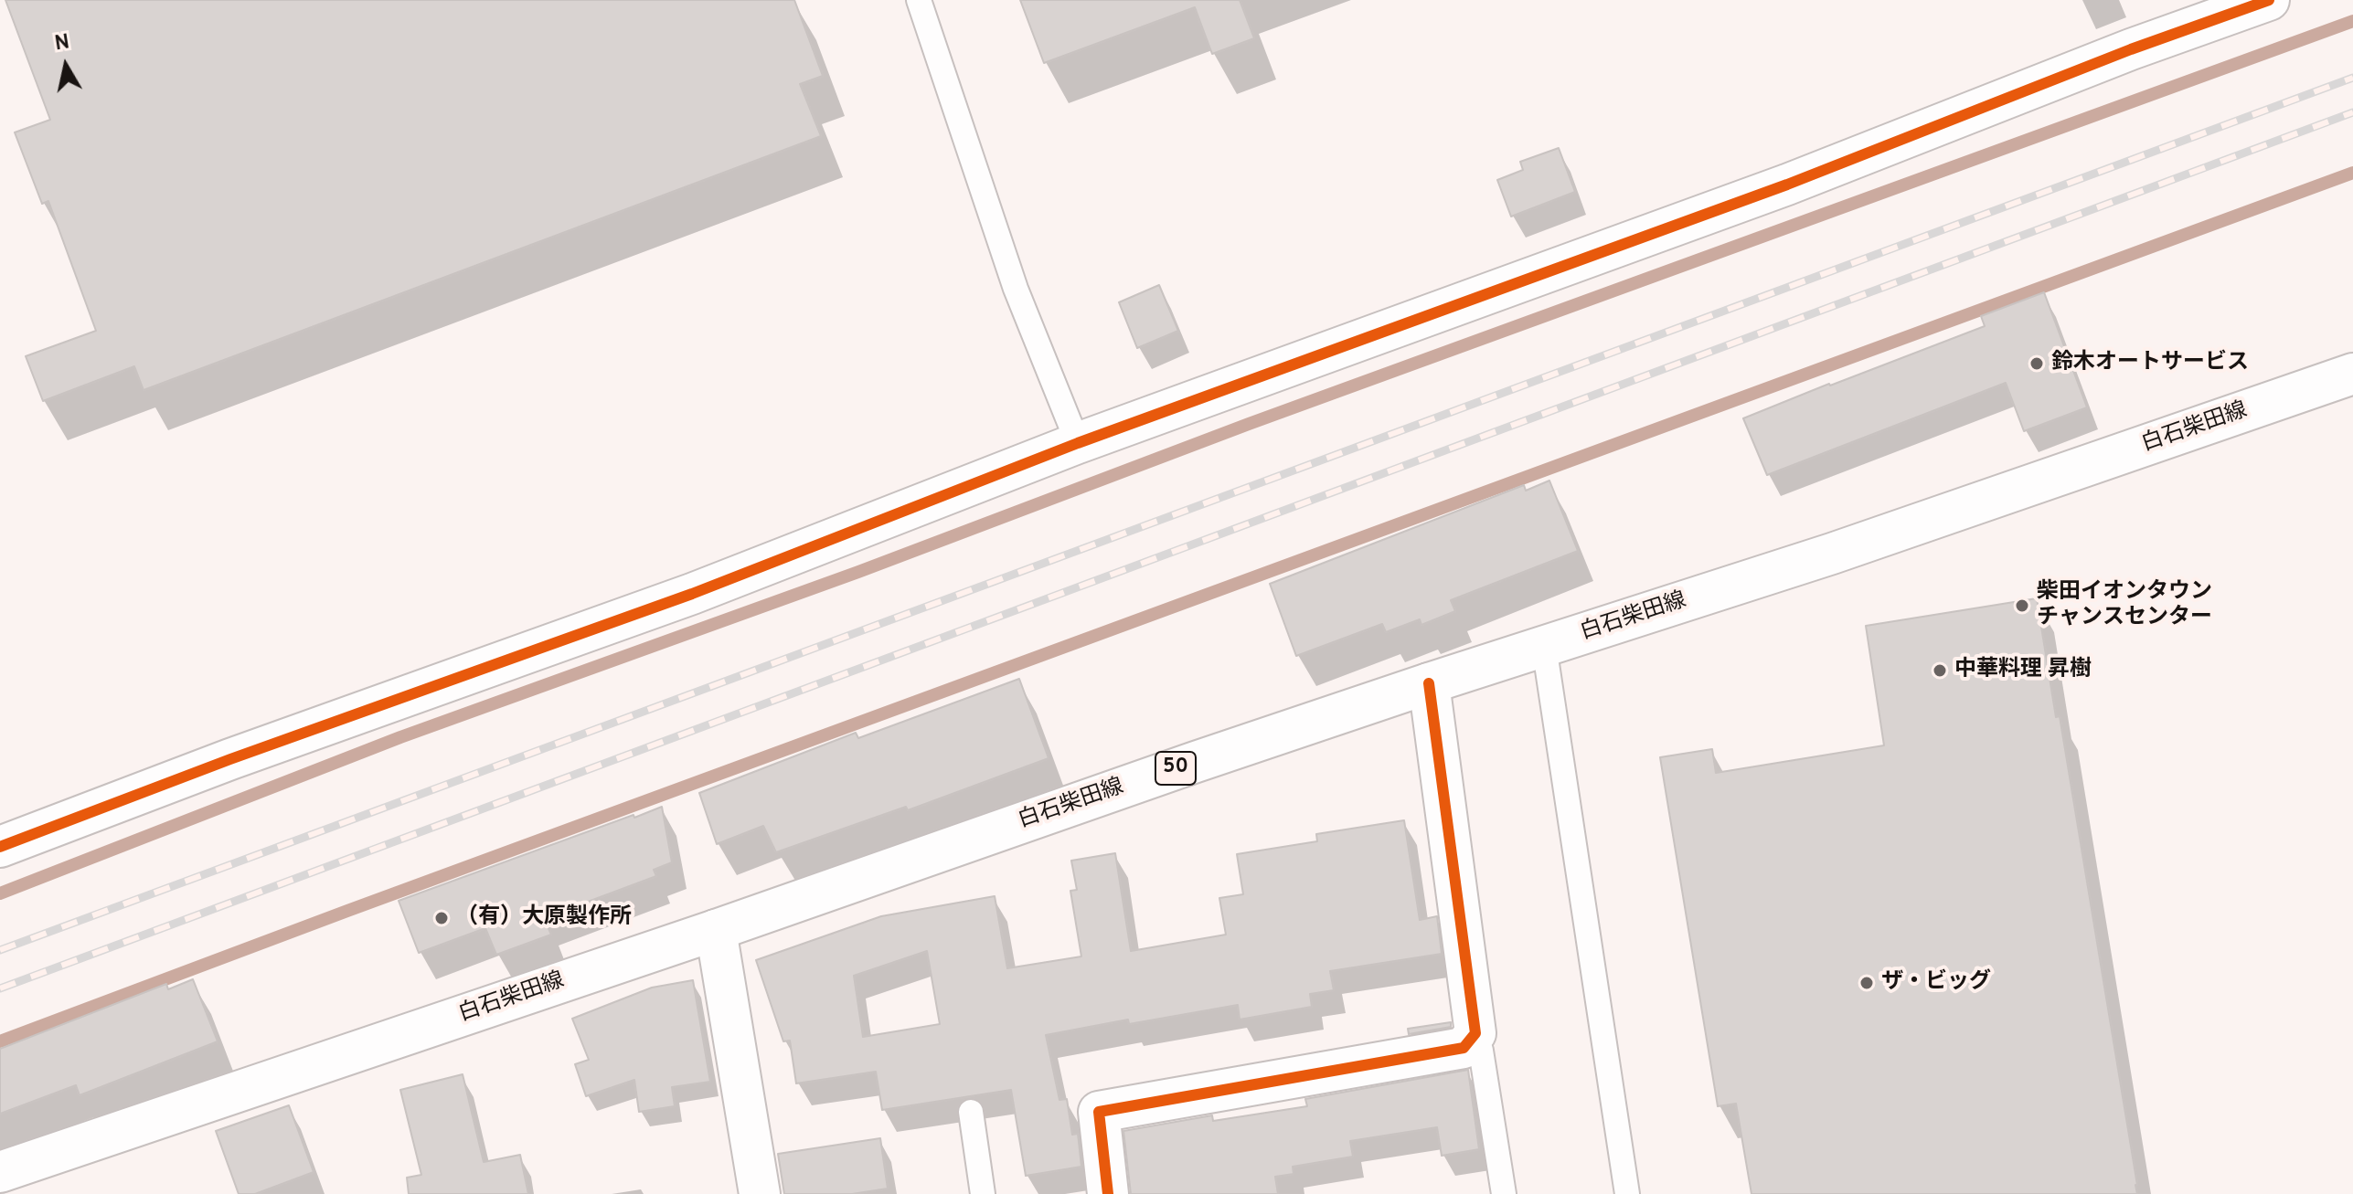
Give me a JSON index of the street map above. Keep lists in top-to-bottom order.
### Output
{
  "streets": {
    "street": ["白石柴田線", "50"]
  },
  "places": [
    "鈴木オートサービス",
    "柴田イオンタウン チャンスセンター",
    "中華料理 昇樹",
    "（有）大原製作所",
    "ザ・ビッグ"
  ],
  "north": "top"
}
